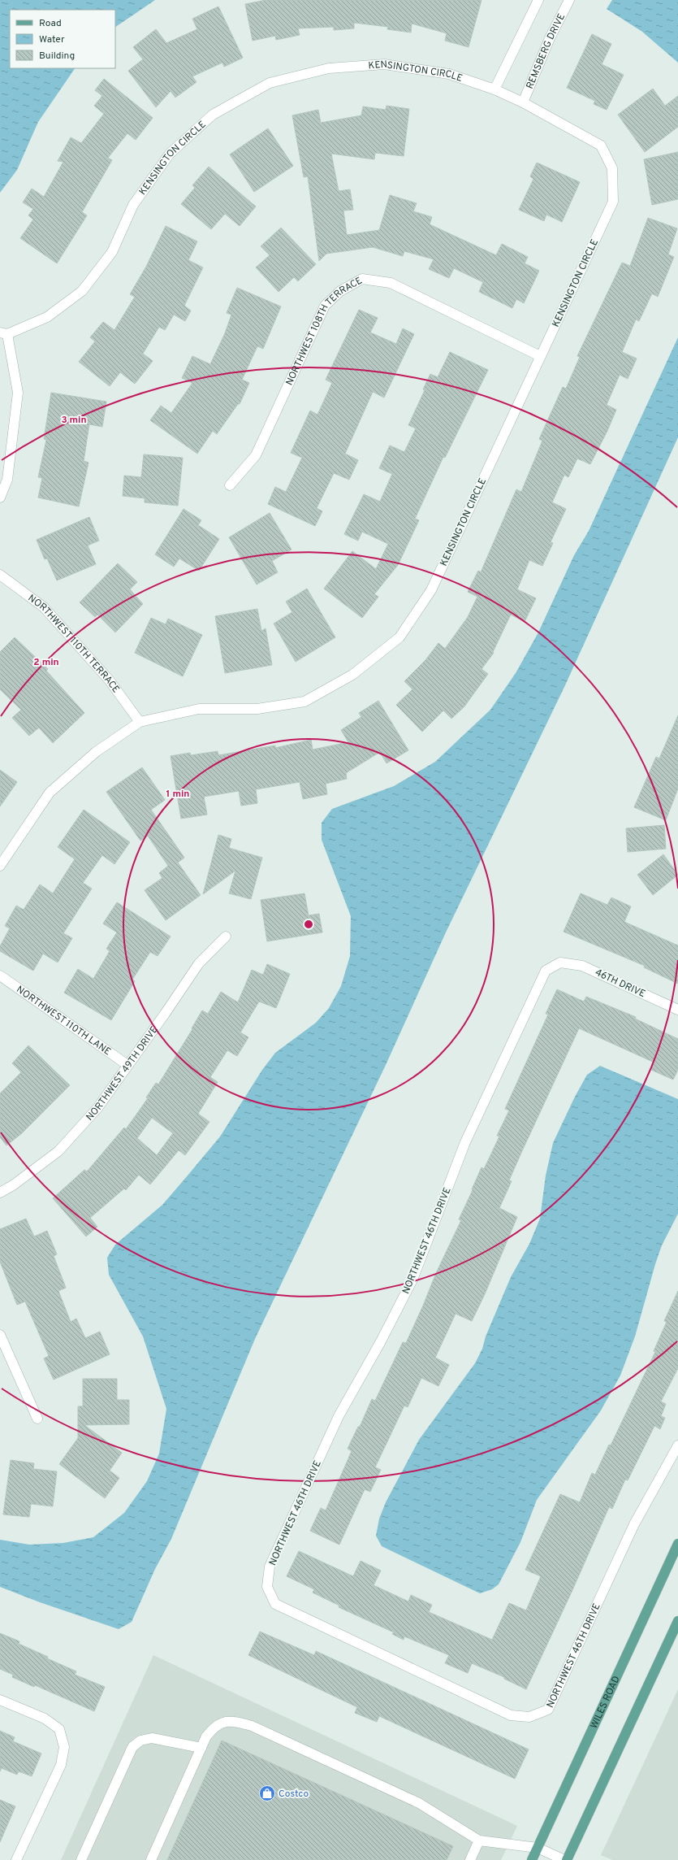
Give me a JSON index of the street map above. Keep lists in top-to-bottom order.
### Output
{
  "streets": {
    "main road": ["WILES ROAD"],
    "street": [
      "REMSBERG DRIVE",
      "KENSINGTON CIRCLE",
      "NORTHWEST 108TH TERRACE",
      "NORTHWEST 110TH TERRACE",
      "46TH DRIVE",
      "NORTHWEST 110TH LANE",
      "NORTHWEST 49TH DRIVE",
      "NORTHWEST 46TH DRIVE"
    ]
  },
  "crossings": [
    ["REMSBERG DRIVE", "KENSINGTON CIRCLE"],
    ["KENSINGTON CIRCLE", "NORTHWEST 108TH TERRACE"],
    ["KENSINGTON CIRCLE", "NORTHWEST 110TH TERRACE"],
    ["46TH DRIVE", "NORTHWEST 46TH DRIVE"],
    ["NORTHWEST 110TH LANE", "NORTHWEST 49TH DRIVE"]
  ],
  "places": {
    "shop": ["Costco"]
  },
  "legend": ["Road", "Water", "Building"],
  "rings": ["3 min", "2 min", "1 min"]
}
